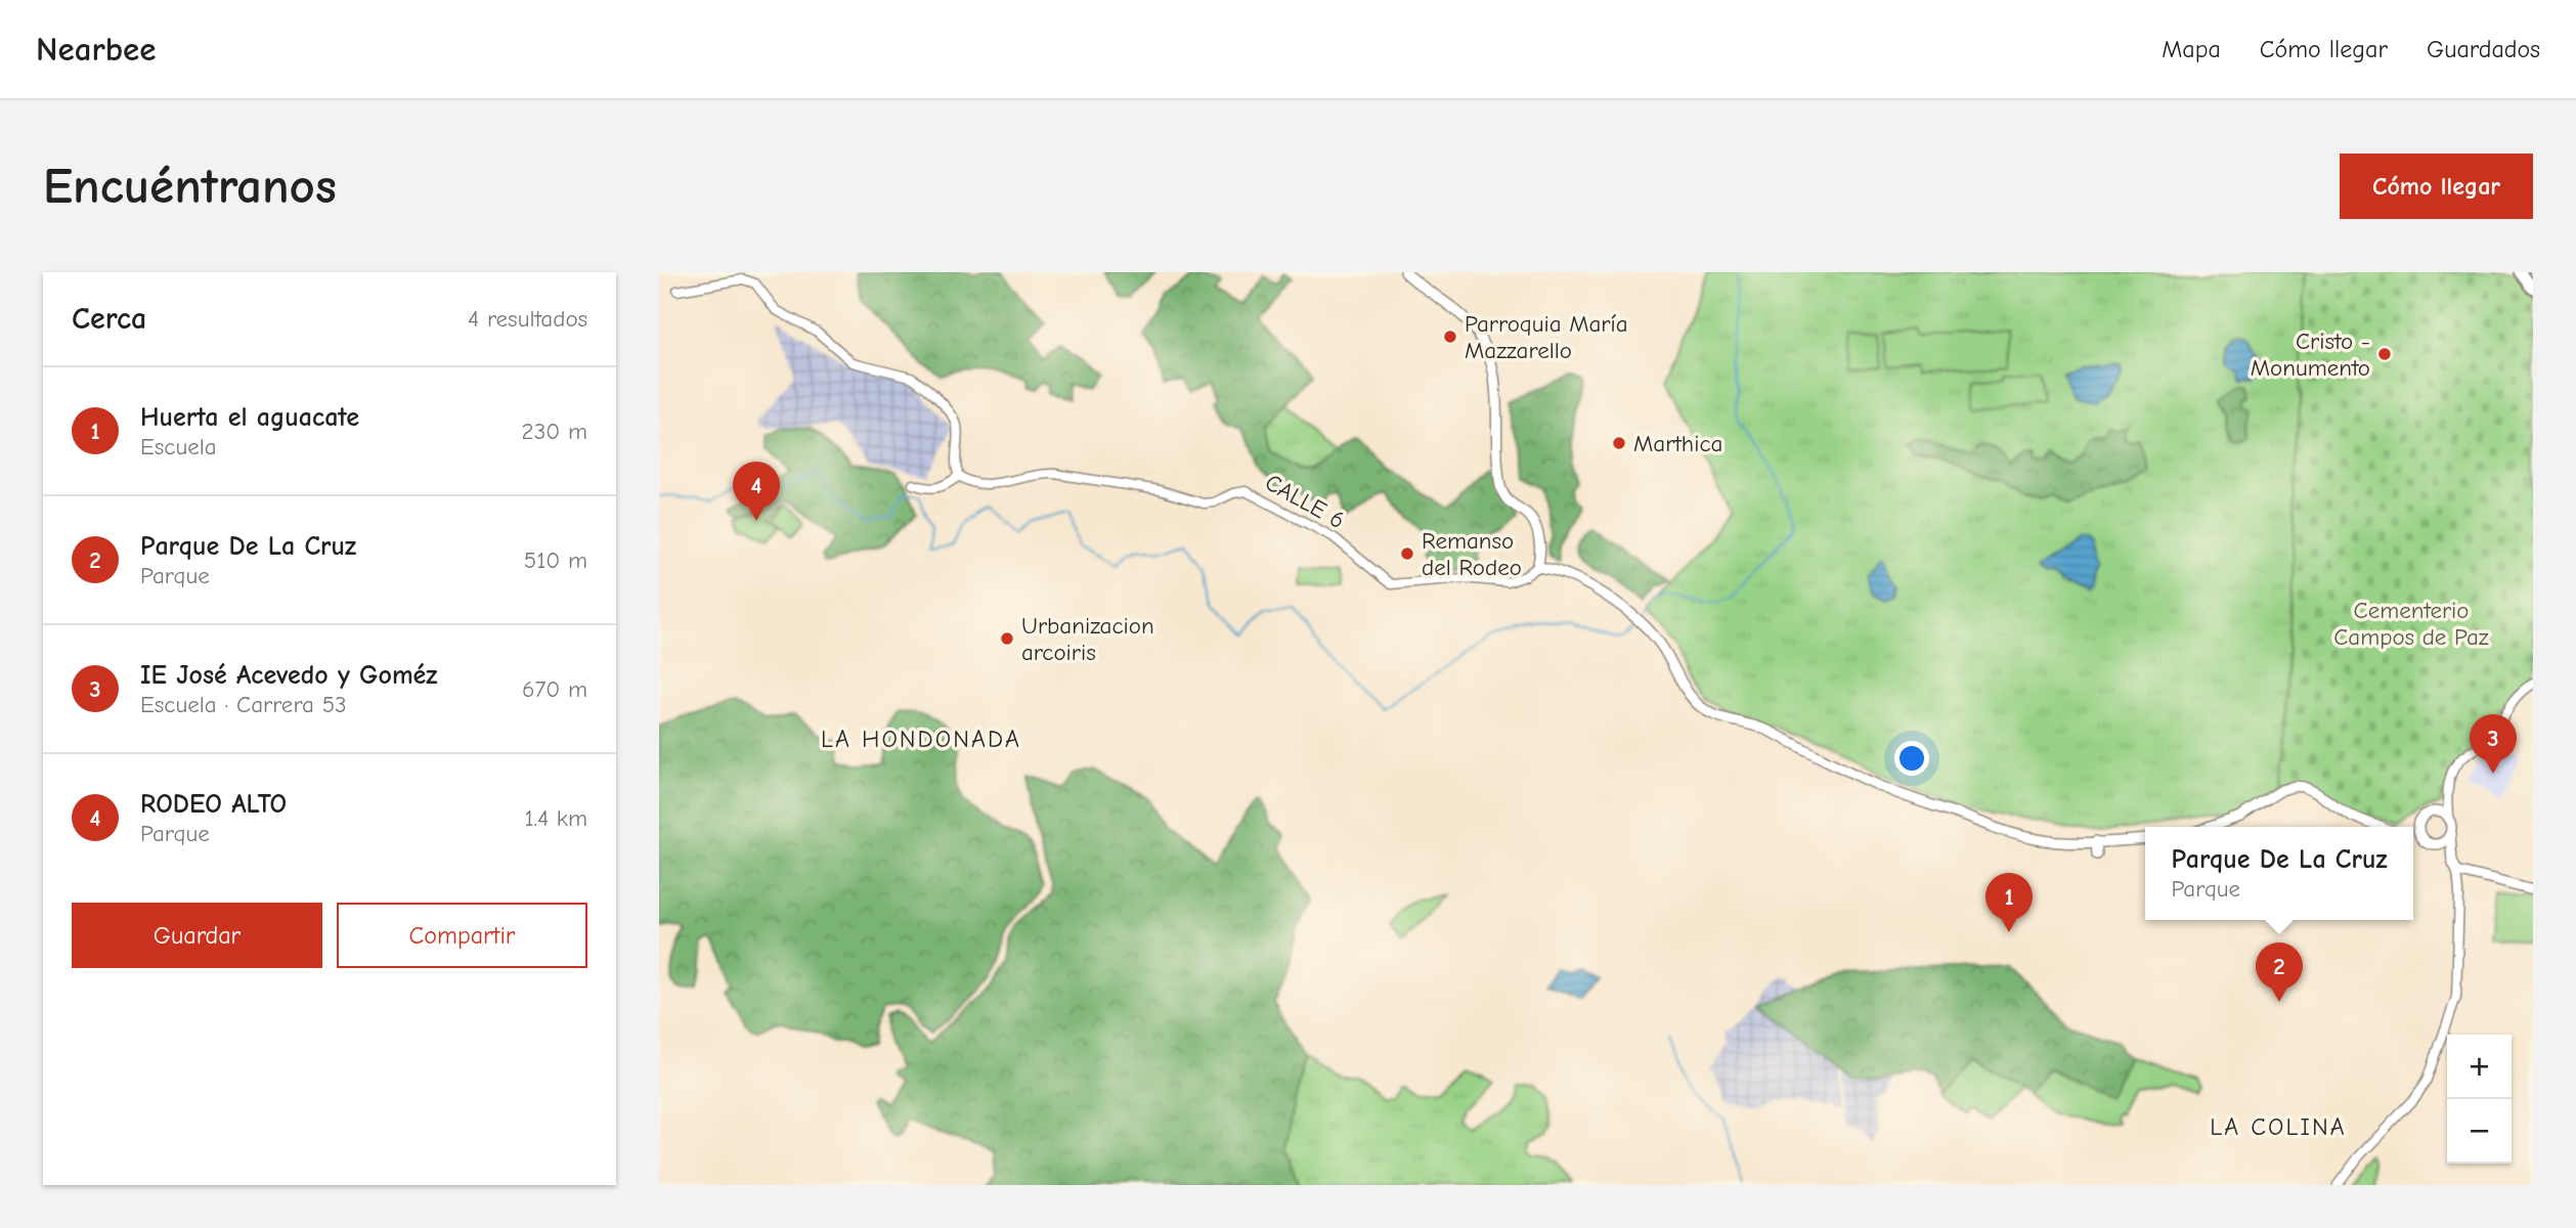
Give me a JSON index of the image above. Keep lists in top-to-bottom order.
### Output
{
  "streets": {
    "street": ["CALLE 6"]
  },
  "districts": ["LA HONDONADA", "LA COLINA"],
  "parks": ["Cementerio Campos de Paz"],
  "places": [
    "Parroquia María Mazzarello",
    "Cristo - Monumento",
    "Marthica",
    "Remanso del Rodeo",
    "Urbanizacion arcoiris"
  ],
  "page": {
    "header": "Nearbee",
    "nav": ["Mapa", "Cómo llegar", "Guardados"],
    "buttons": [
      "Cómo llegar",
      ["Guardar", "Compartir"]
    ],
    "title": "Encuéntranos",
    "heading": ["Cerca", "4 resultados"],
    "list": [
      {
        "mark": "1",
        "name": "Huerta el aguacate",
        "note": "Escuela",
        "value": "230 m"
      },
      {
        "mark": "2",
        "name": "Parque De La Cruz",
        "note": "Parque",
        "value": "510 m"
      },
      {
        "mark": "3",
        "name": "IE José Acevedo y Goméz",
        "note": "Escuela · Carrera 53",
        "value": "670 m"
      },
      {
        "mark": "4",
        "name": "RODEO ALTO",
        "note": "Parque",
        "value": "1.4 km"
      }
    ],
    "pins": [
      "4",
      "3",
      "1",
      "2"
    ],
    "popup": ["Parque De La Cruz", "Parque"],
    "map_buttons": ["+", "−"]
  }
}
